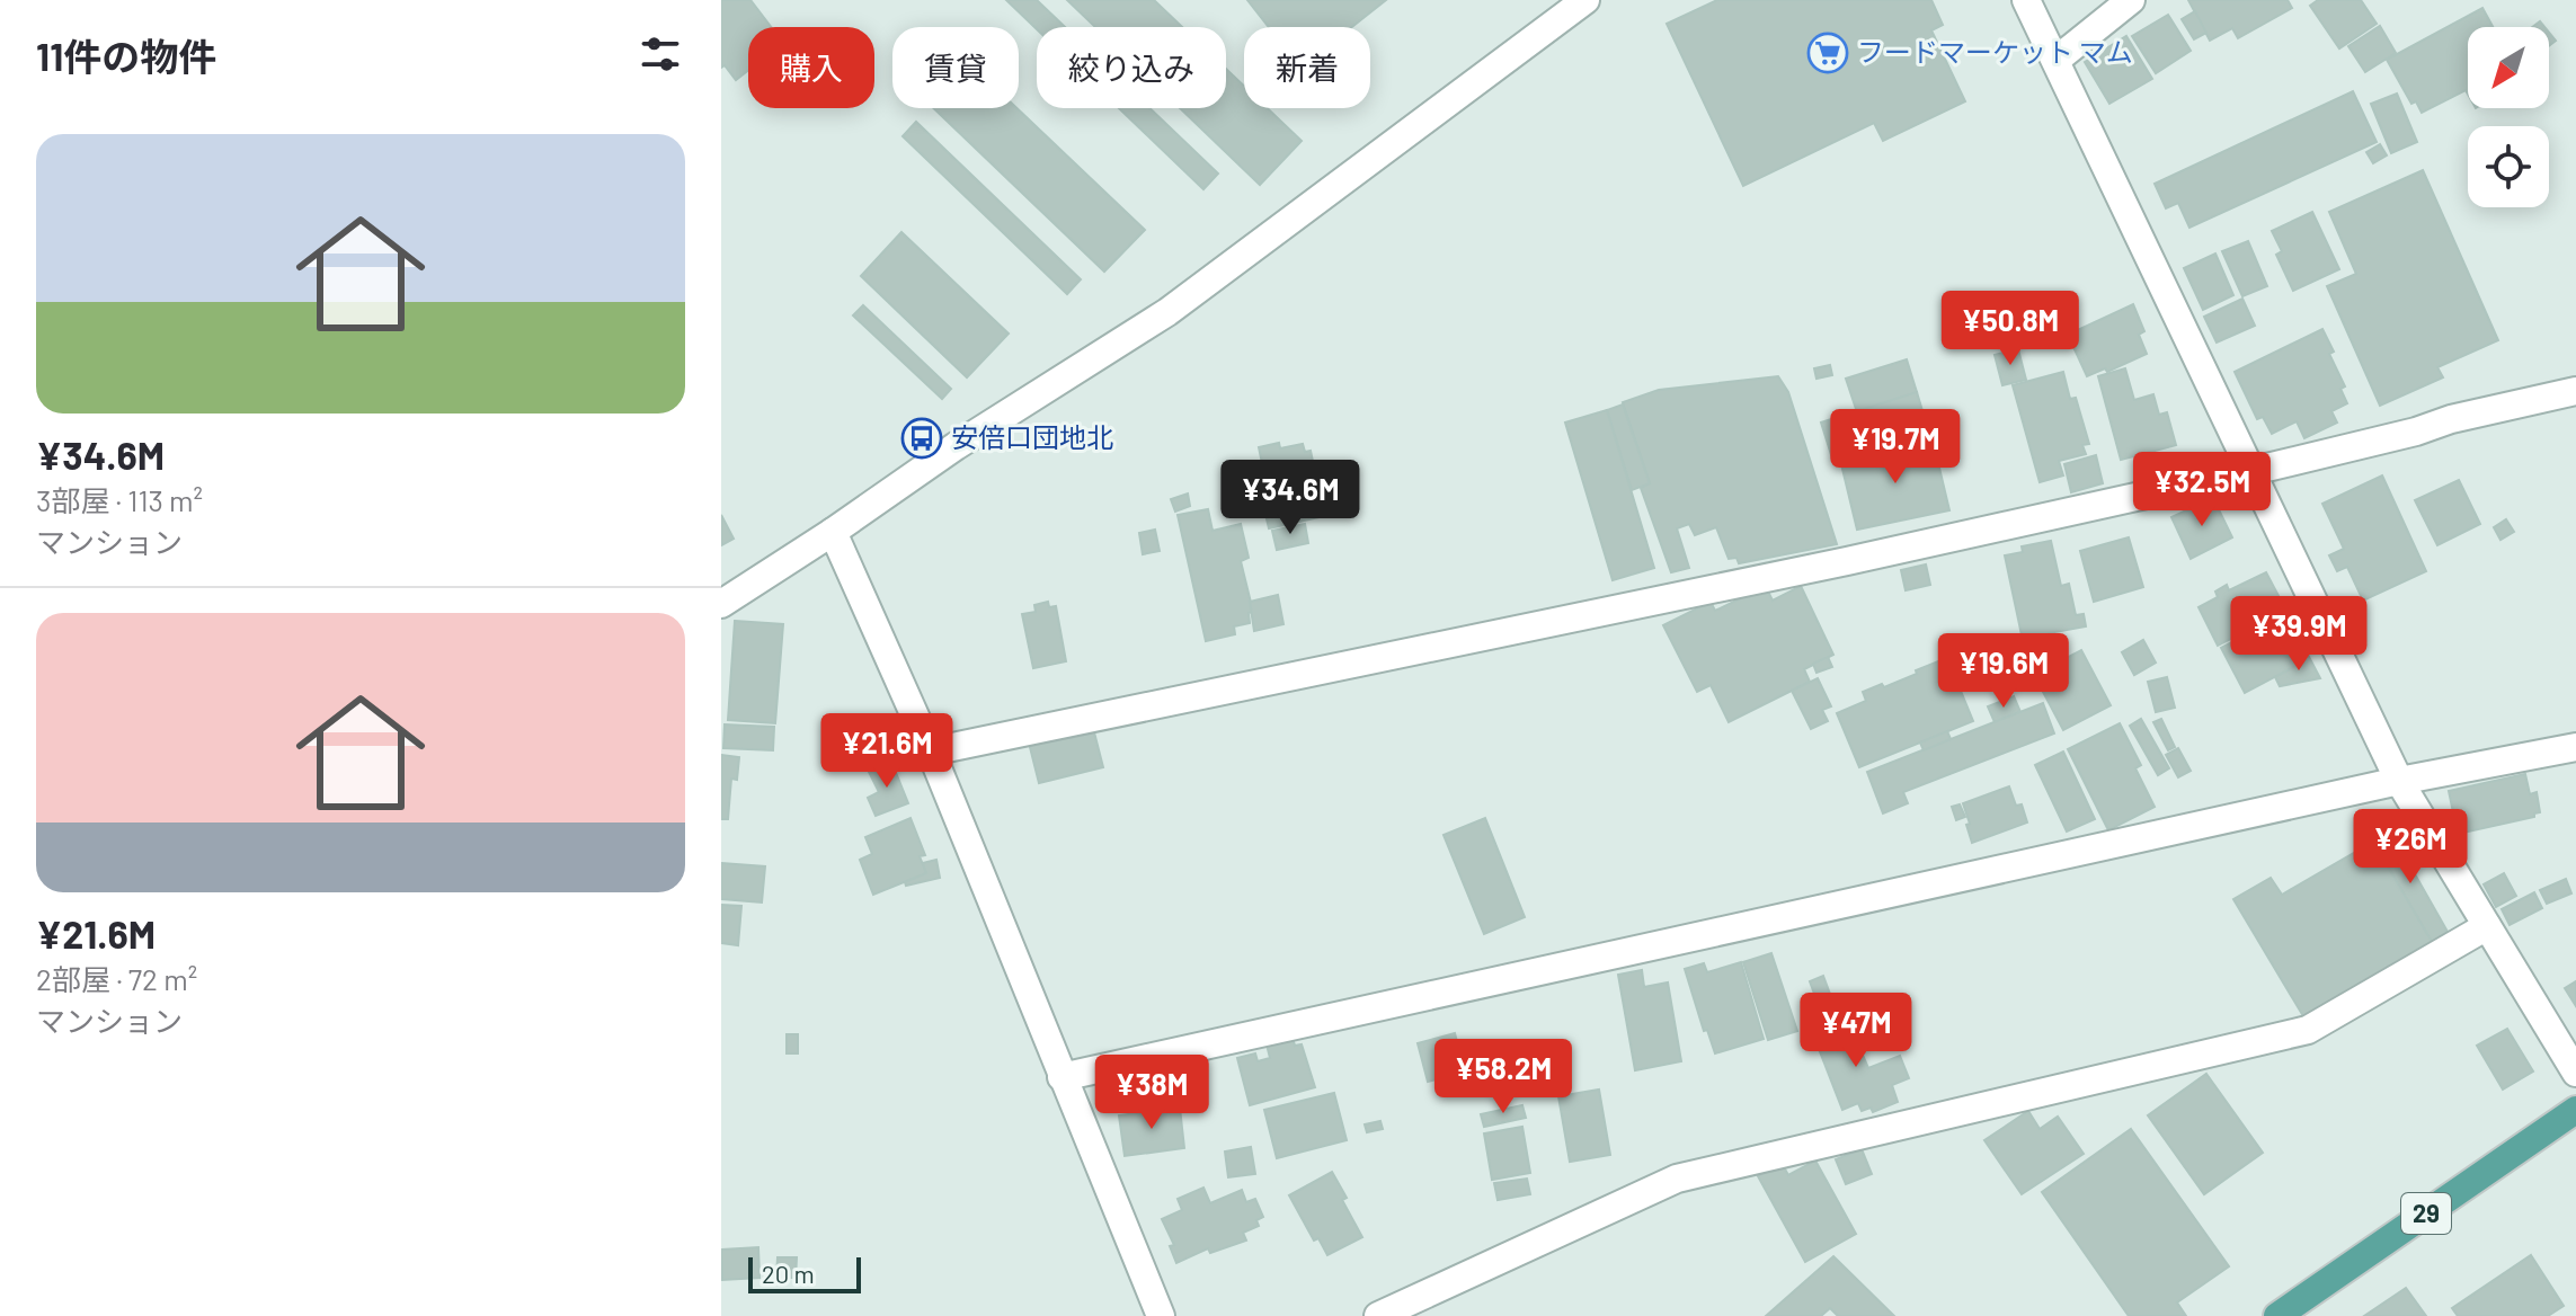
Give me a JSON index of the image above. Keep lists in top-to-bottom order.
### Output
{
  "streets": {
    "main road": ["29"]
  },
  "places": {
    "supermarket": ["フードマーケット マム"],
    "bus stop": ["安倍口団地北"]
  },
  "scale_bar": "20 m",
  "north": "bottom left",
  "page": {
    "heading": "11件の物件",
    "chip": [
      "購入",
      "賃貸",
      "絞り込み",
      "新着"
    ],
    "list": [
      {
        "name": "¥34.6M",
        "note": "3部屋 · 113 m² · マンション"
      },
      {
        "name": "¥21.6M",
        "note": "2部屋 · 72 m² · マンション"
      }
    ],
    "price": [
      "¥50.8M",
      "¥19.7M",
      "¥32.5M",
      "¥34.6M",
      "¥39.9M",
      "¥19.6M",
      "¥21.6M",
      "¥26M",
      "¥47M",
      "¥58.2M",
      "¥38M"
    ],
    "scale": "20 m"
  }
}
